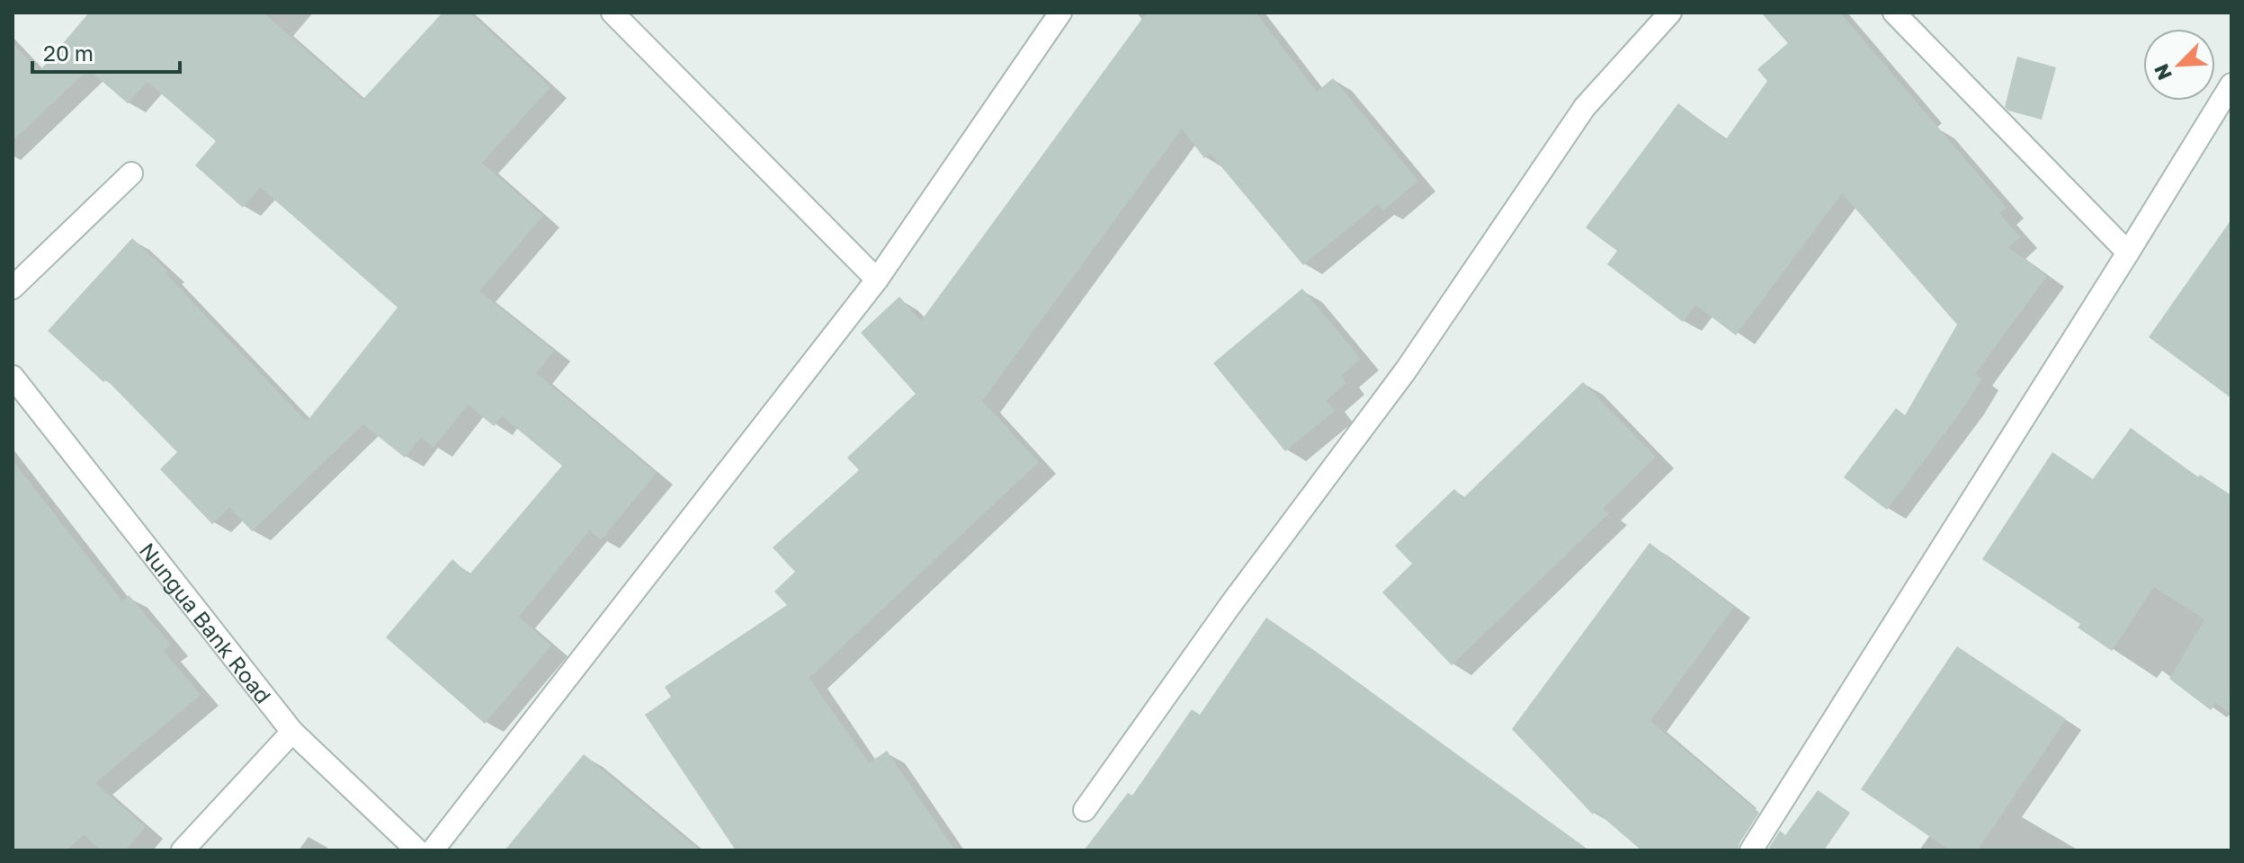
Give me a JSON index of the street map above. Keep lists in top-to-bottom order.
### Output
{
  "streets": {
    "street": ["Nungua Bank Road"]
  },
  "scale_bar": "20 m",
  "north": "bottom left"
}
